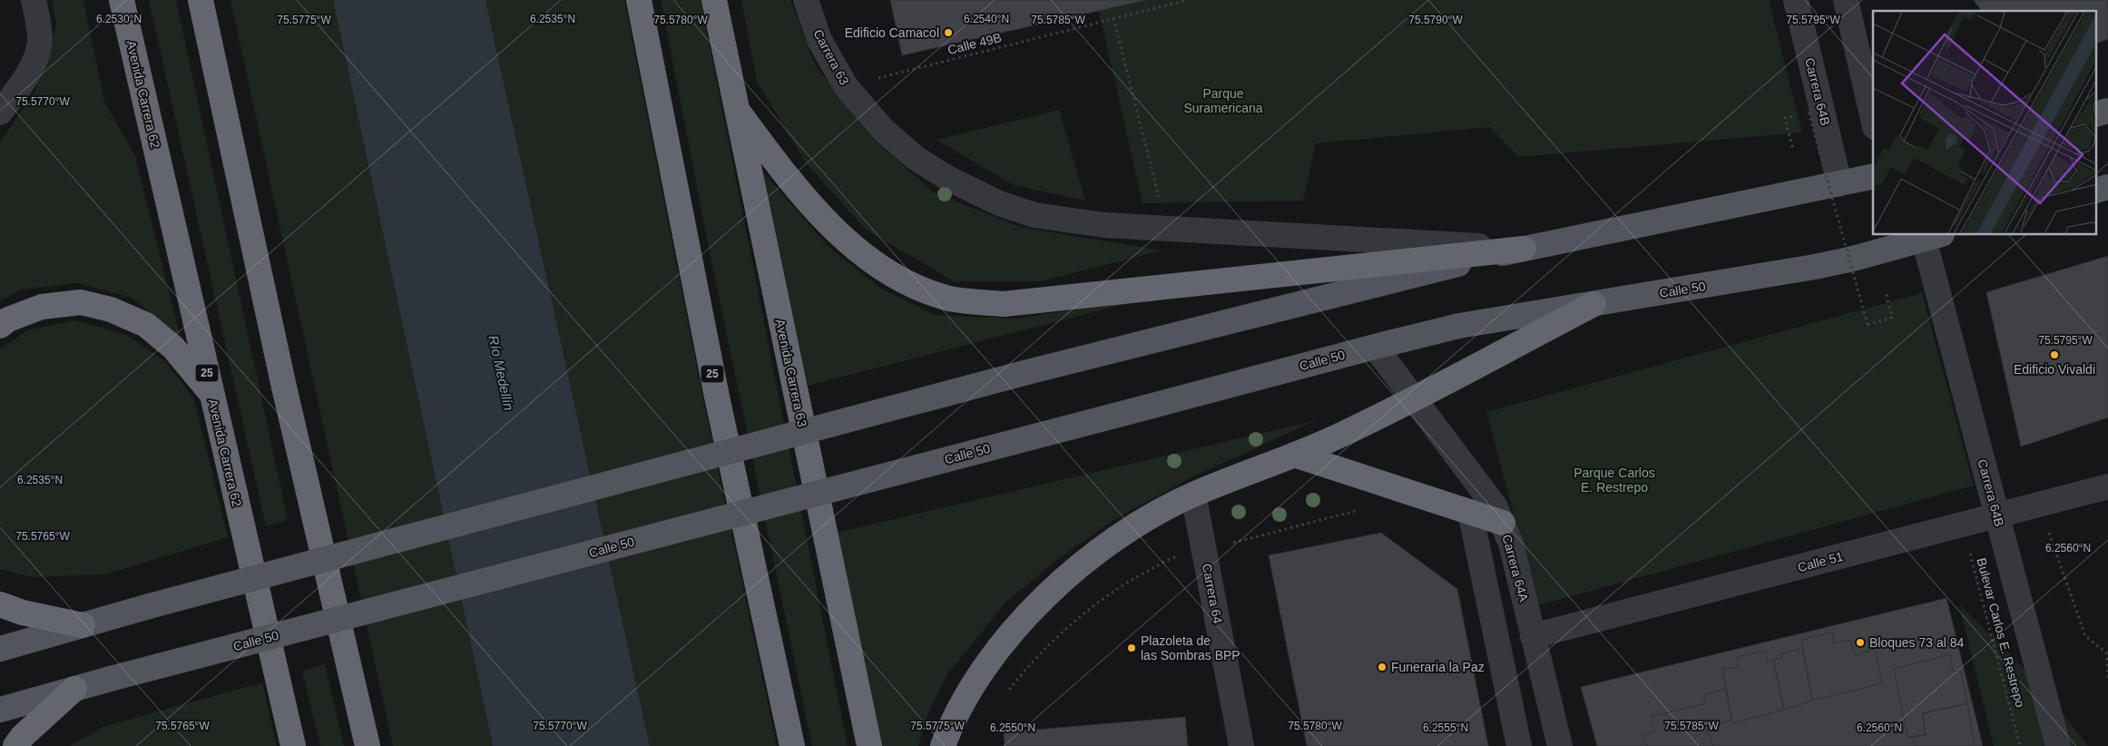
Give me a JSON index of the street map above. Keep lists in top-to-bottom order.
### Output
{
  "streets": {
    "highway": ["Avenida Carrera 62", "25", "Avenida Carrera 63"],
    "main road": ["Calle 50"],
    "street": [
      "Carrera 63",
      "Carrera 64B",
      "Calle 51",
      "Carrera 64A",
      "Carrera 64"
    ],
    "path": ["Calle 49B", "Bulevar Carlos E. Restrepo"]
  },
  "crossings": [
    ["Calle 49B", "Carrera 63"],
    ["Carrera 64B", "Calle 50"],
    ["Carrera 64B", "Calle 51"],
    ["Calle 50", "Carrera 64A"],
    ["Calle 51", "Carrera 64A"],
    ["Calle 51", "Bulevar Carlos E. Restrepo"]
  ],
  "water": ["Río Medellín"],
  "parks": ["Parque Suramericana", "Parque Carlos E. Restrepo"],
  "places": [
    "Edificio Camacol",
    "Edificio Vivaldi",
    "Bloques 73 al 84",
    "Plazoleta de las Sombras BPP",
    "Funeraria la Paz"
  ],
  "coordinates": [
    "6.2530°N",
    "6.2535°N",
    "6.2540°N",
    "75.5785°W",
    "75.5795°W",
    "75.5775°W",
    "75.5780°W",
    "75.5790°W",
    "75.5770°W",
    "75.5765°W",
    "6.2560°N",
    "6.2550°N",
    "6.2555°N"
  ]
}
